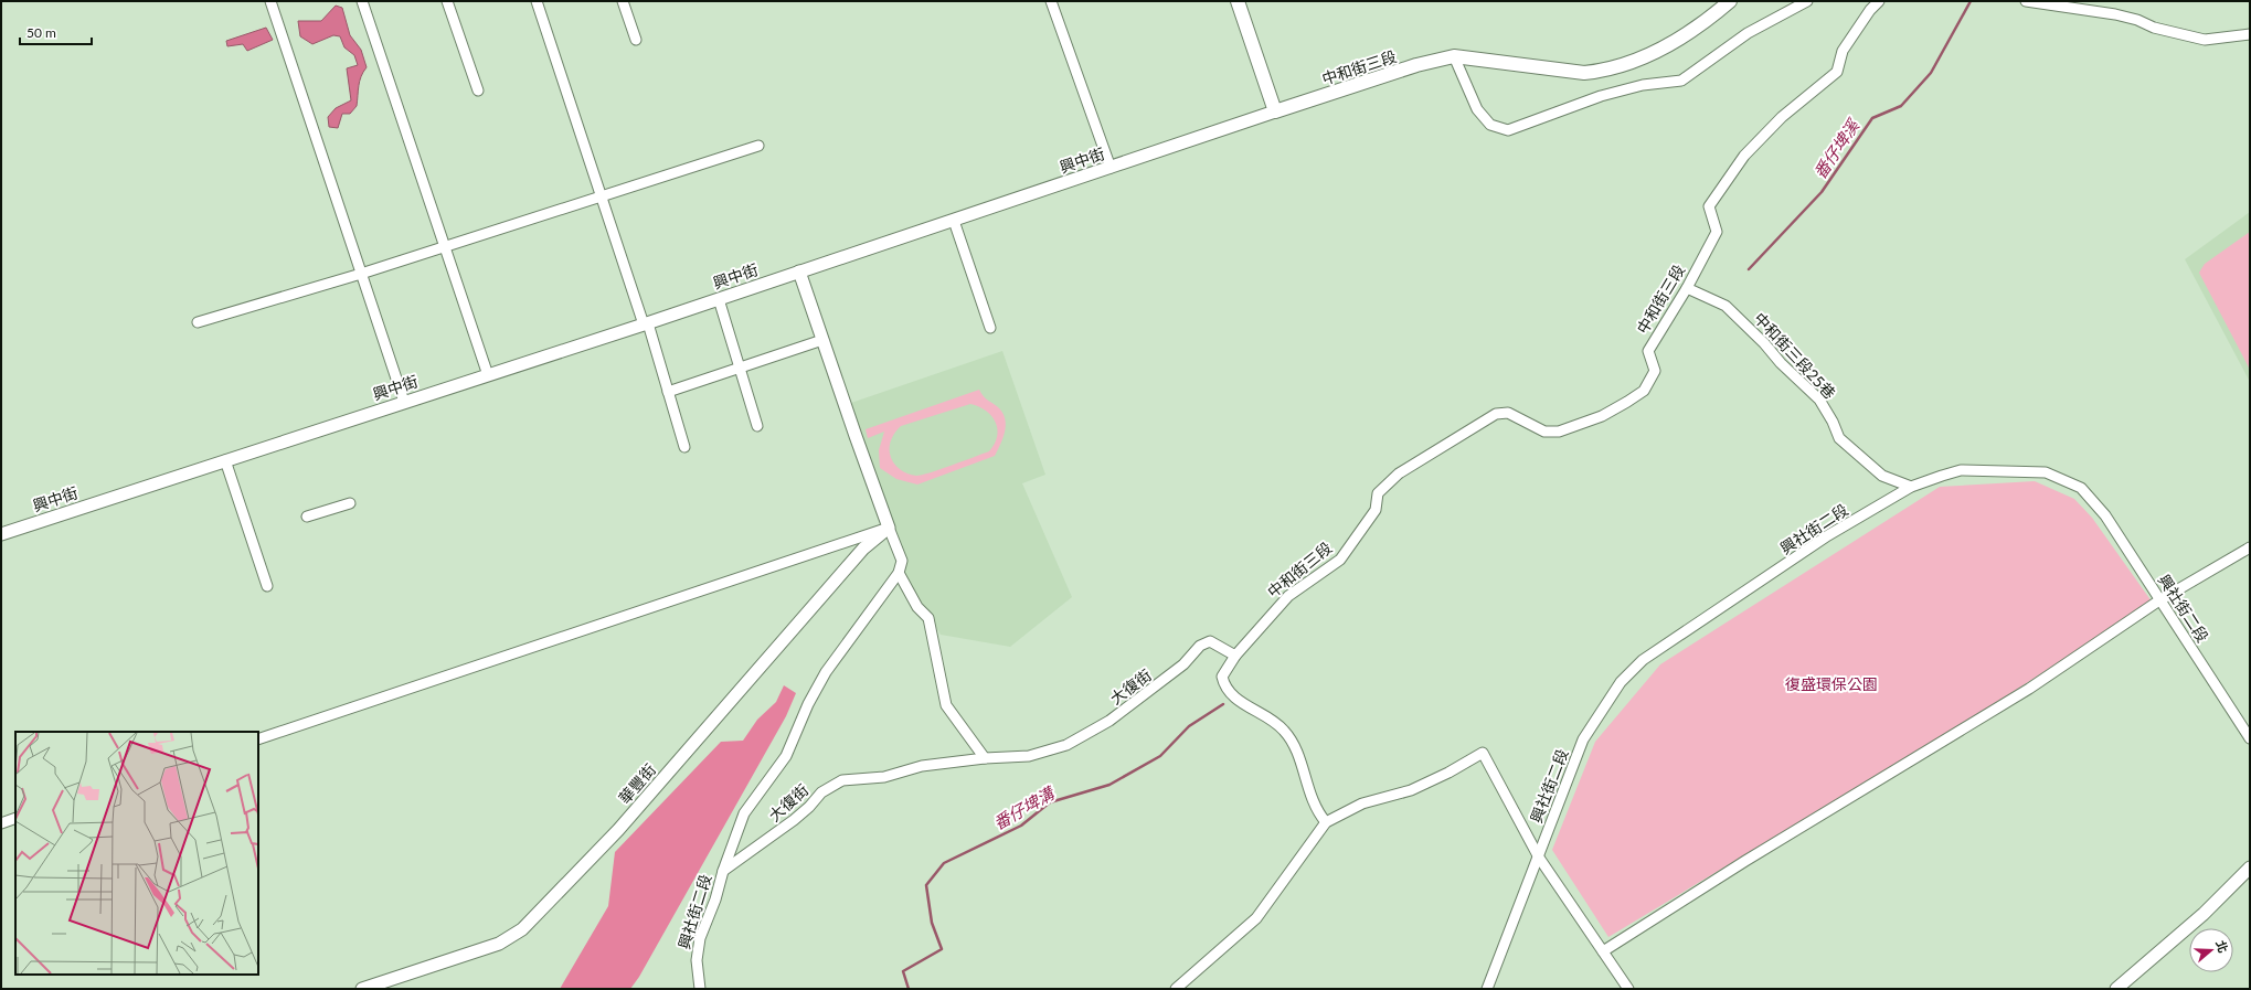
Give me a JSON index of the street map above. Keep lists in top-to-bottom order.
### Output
{
  "streets": {
    "main road": ["中和街三段"],
    "street": [
      "興中街",
      "中和街三段25巷",
      "興社街二段",
      "大復街",
      "華豐街"
    ]
  },
  "crossings": [
    ["中和街三段", "興中街"],
    ["中和街三段", "中和街三段25巷"],
    ["中和街三段", "大復街"],
    ["中和街三段25巷", "興社街二段"],
    ["興社街二段", "大復街"]
  ],
  "water": ["番仔埤溪", "番仔埤溝"],
  "parks": ["復盛環保公園"],
  "scale_bar": "50 m",
  "north": "right"
}
